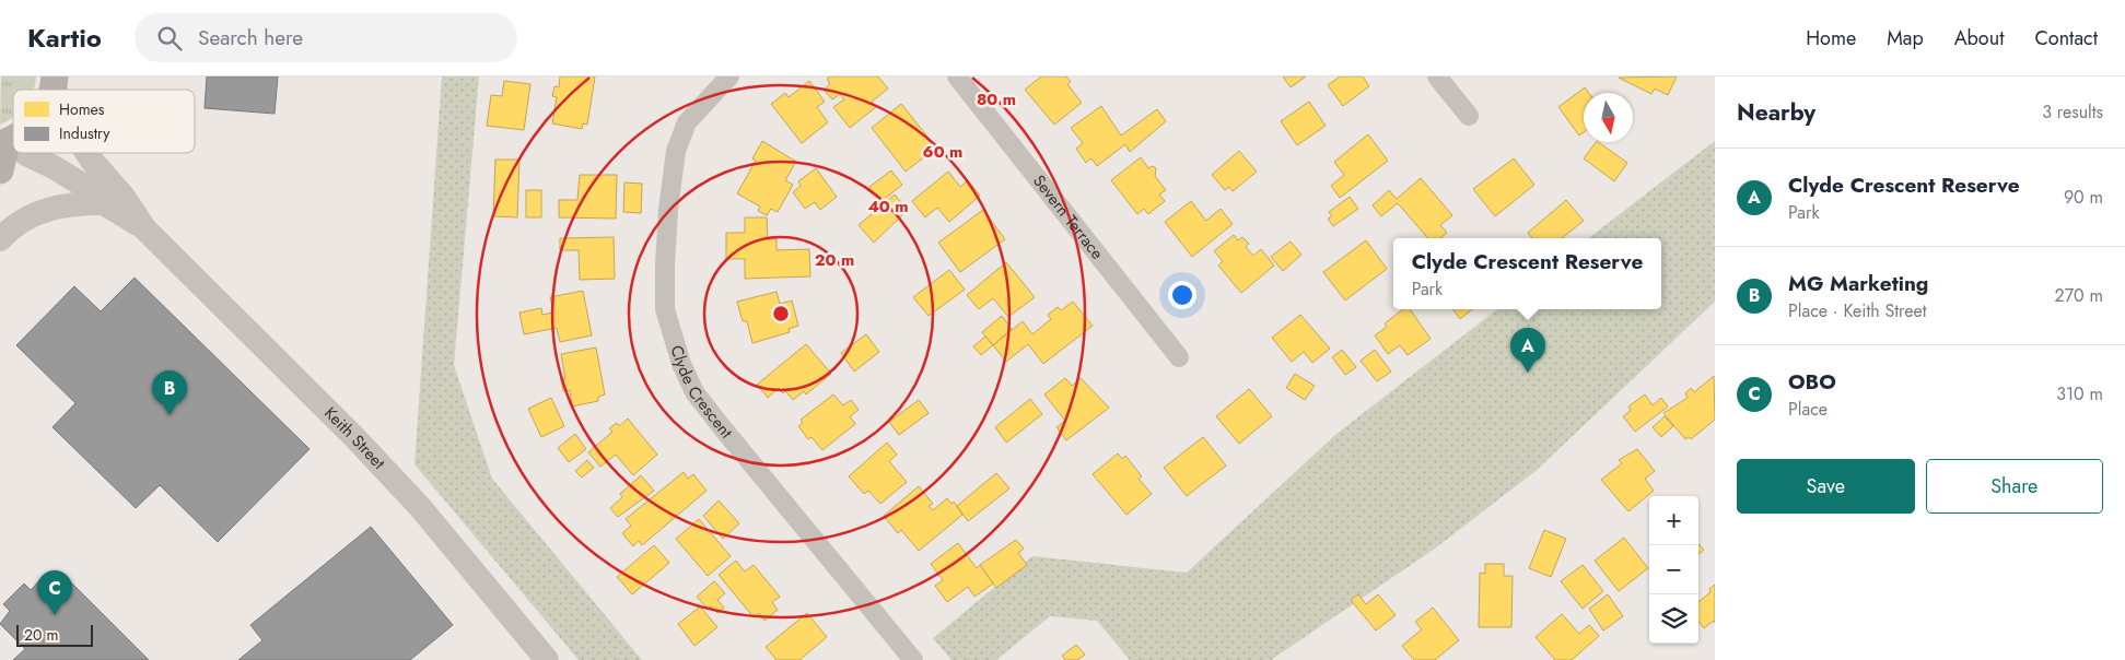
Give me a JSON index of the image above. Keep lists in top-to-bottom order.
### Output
{
  "streets": {
    "street": ["Severn Terrace", "Clyde Crescent", "Keith Street"]
  },
  "legend": ["Homes", "Industry"],
  "scale_bar": "20 m",
  "north": "bottom",
  "page": {
    "header": "Kartio",
    "search": "Search here",
    "nav": [
      "Home",
      "Map",
      "About",
      "Contact"
    ],
    "heading": ["Nearby", "3 results"],
    "list": [
      {
        "mark": "A",
        "name": "Clyde Crescent Reserve",
        "note": "Park",
        "value": "90 m"
      },
      {
        "mark": "B",
        "name": "MG Marketing",
        "note": "Place · Keith Street",
        "value": "270 m"
      },
      {
        "mark": "C",
        "name": "OBO",
        "note": "Place",
        "value": "310 m"
      }
    ],
    "popup": ["Clyde Crescent Reserve", "Park"],
    "pins": ["A", "B", "C"],
    "buttons": ["Save", "Share"],
    "map_buttons": ["+", "−"],
    "scale": "20 m"
  },
  "rings": [
    "80 m",
    "60 m",
    "40 m",
    "20 m"
  ]
}
